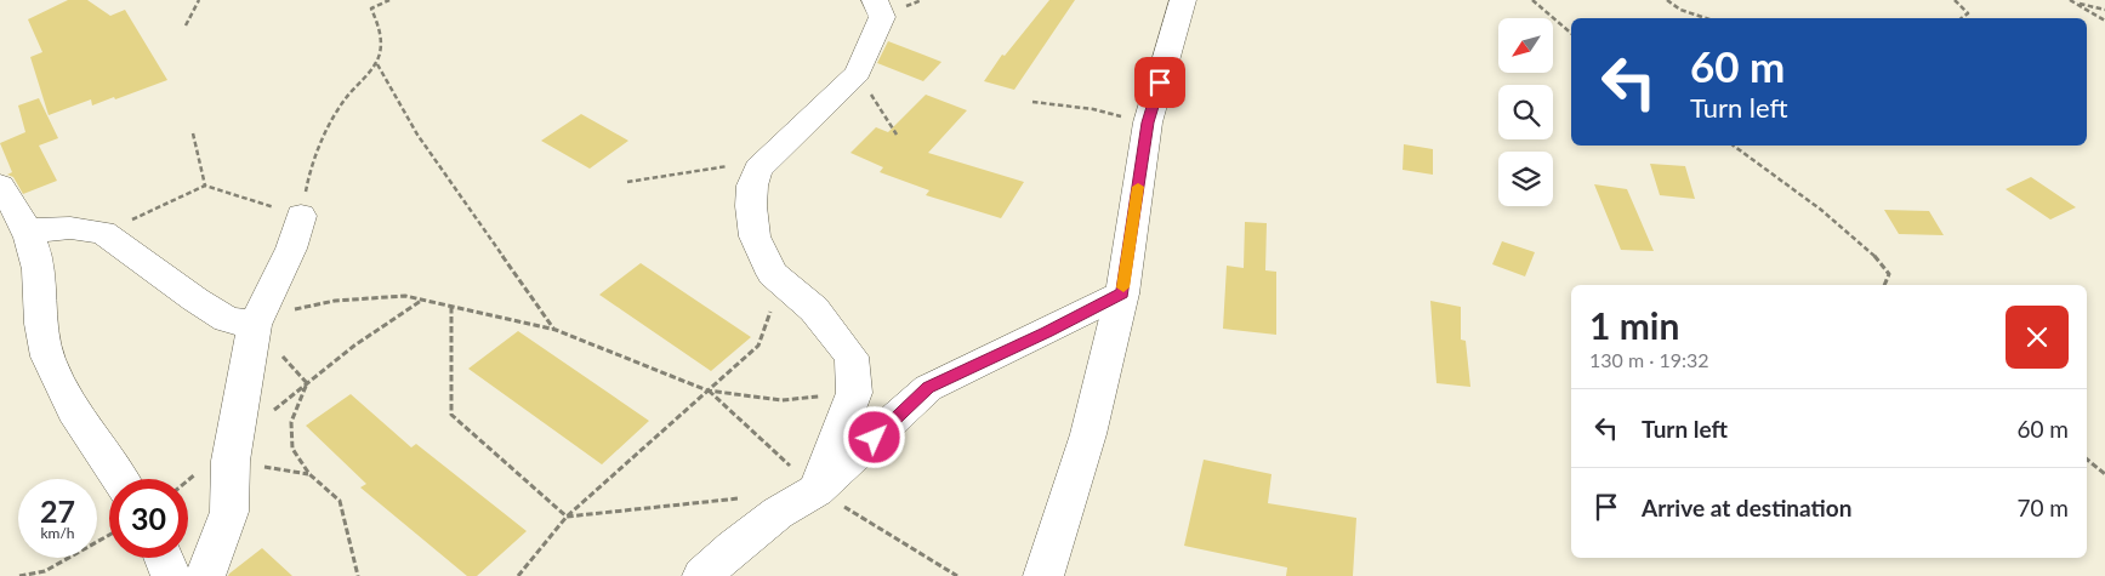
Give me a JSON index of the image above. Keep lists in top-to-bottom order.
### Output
{
  "north": "bottom left",
  "page": {
    "turn": ["60 m", "Turn left"],
    "heading": ["1 min", "130 m · 19:32"],
    "list": [
      {
        "name": "Turn left",
        "value": "60 m"
      },
      {
        "name": "Arrive at destination",
        "value": "70 m"
      }
    ],
    "speed": "27 km/h",
    "limit": "30"
  }
}
